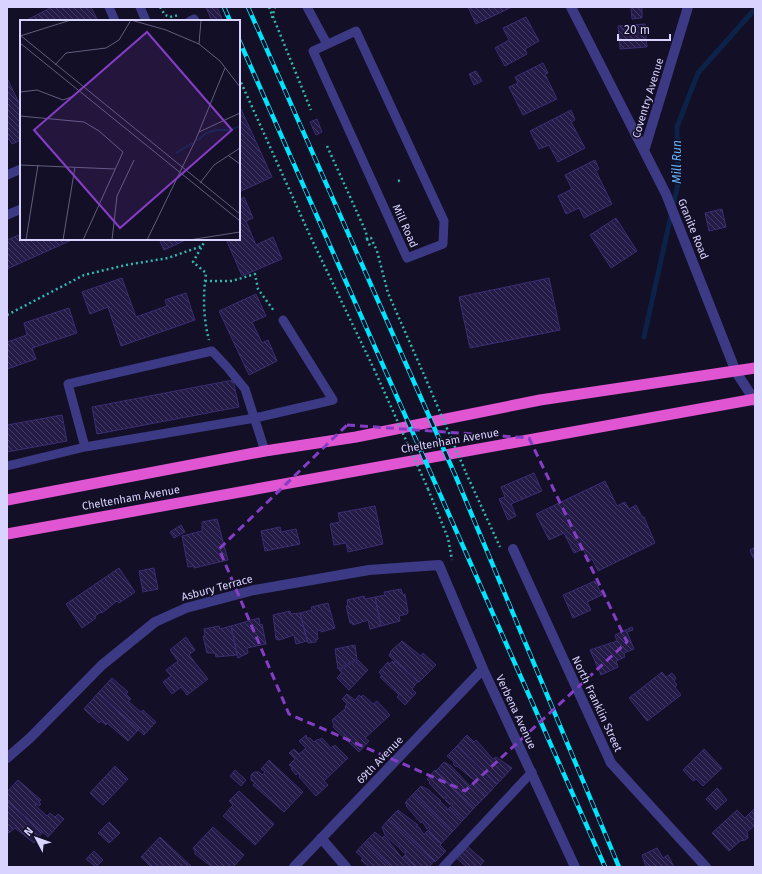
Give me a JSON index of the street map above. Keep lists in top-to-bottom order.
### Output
{
  "streets": {
    "highway": ["Cheltenham Avenue"],
    "street": [
      "Coventry Avenue",
      "Granite Road",
      "Asbury Terrace",
      "North Franklin Street",
      "Verbena Avenue",
      "69th Avenue"
    ],
    "lane": ["Mill Road"]
  },
  "crossings": [
    ["Coventry Avenue", "Granite Road"],
    ["Granite Road", "Cheltenham Avenue"],
    ["Asbury Terrace", "Verbena Avenue"],
    ["Verbena Avenue", "69th Avenue"]
  ],
  "water": ["Mill Run"],
  "scale_bar": "20 m",
  "north": "top left"
}
